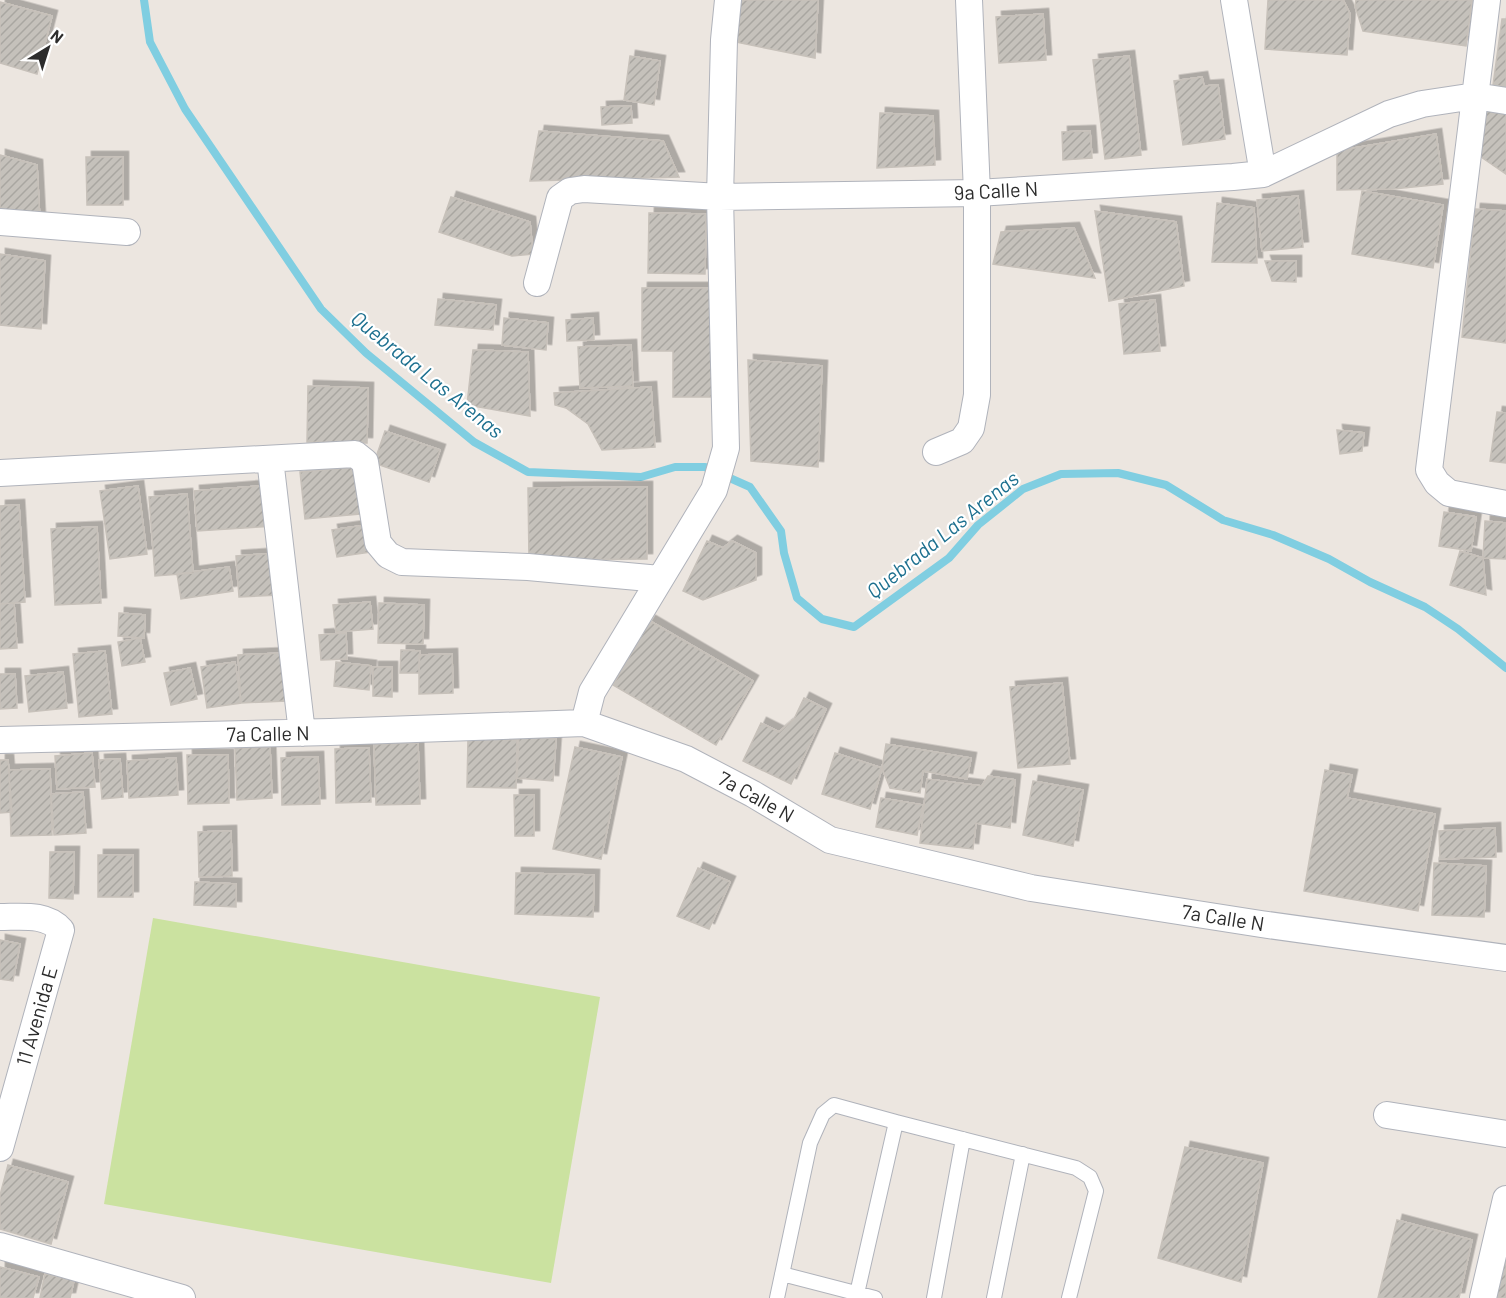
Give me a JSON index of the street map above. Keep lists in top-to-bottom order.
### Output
{
  "streets": {
    "street": ["9a Calle N", "7a Calle N", "11 Avenida E"]
  },
  "water": ["Quebrada Las Arenas"],
  "north": "top right"
}
